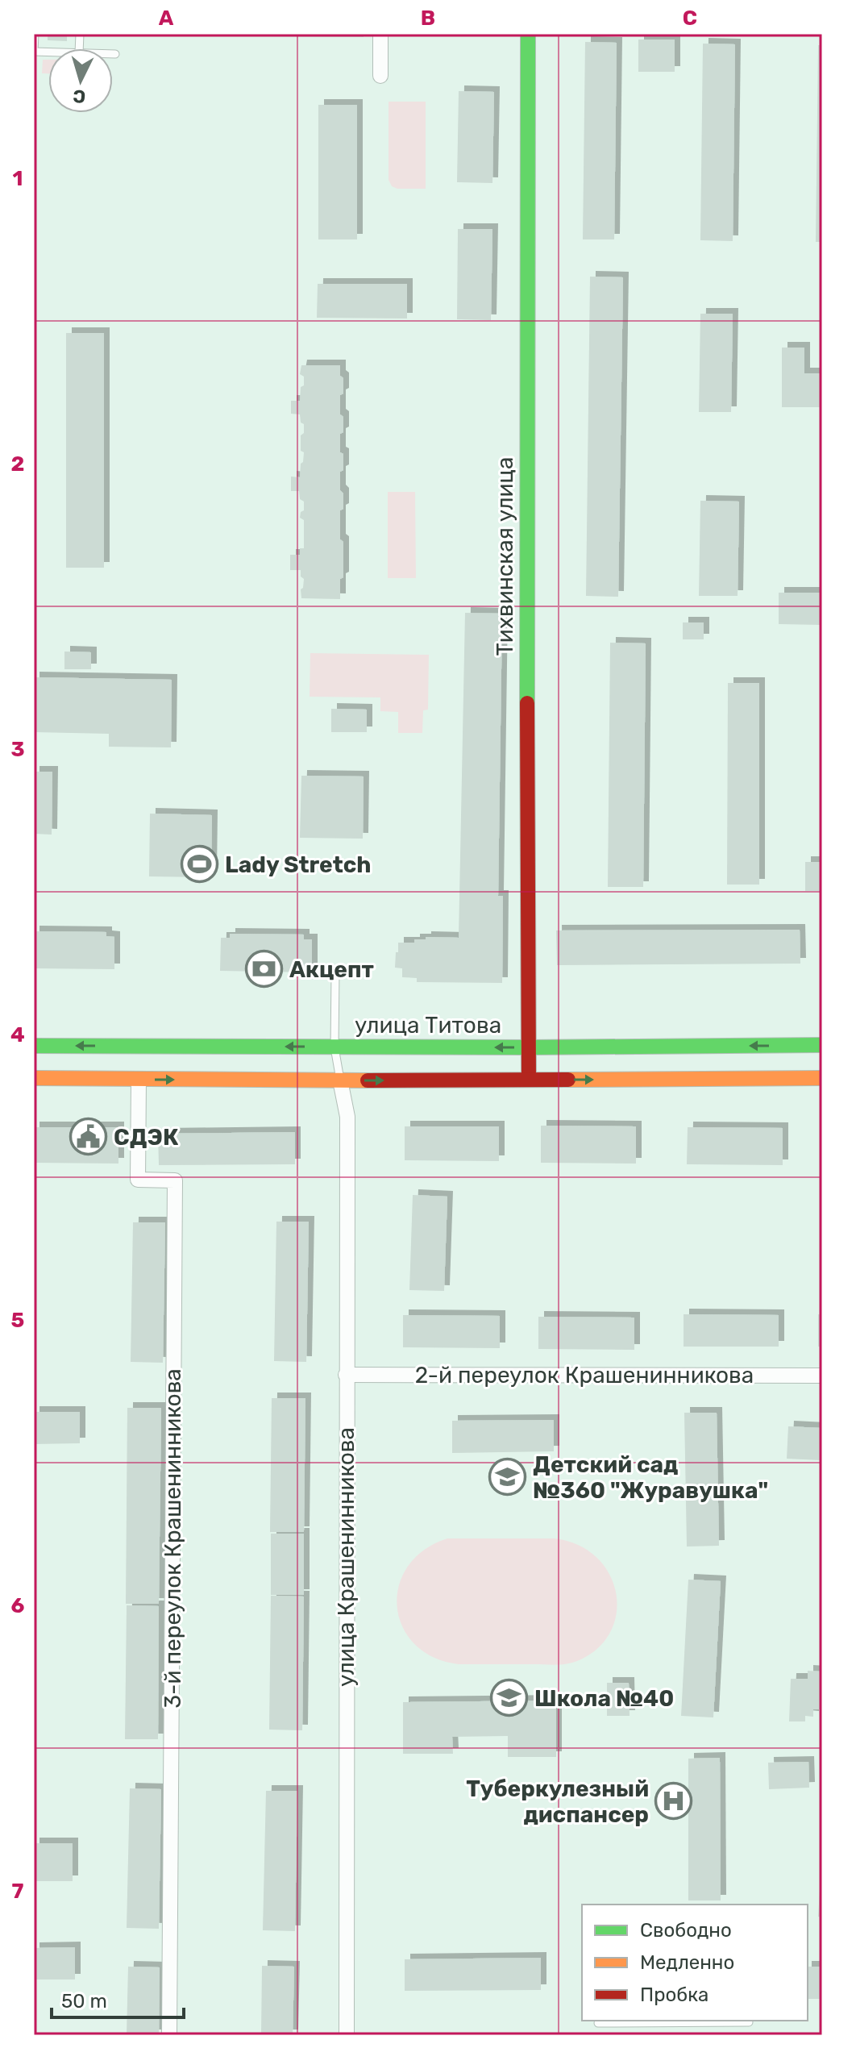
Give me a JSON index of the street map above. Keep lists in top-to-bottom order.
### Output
{
  "streets": {
    "main road": ["Тихвинская улица", "улица Титова"],
    "street": ["2-й переулок Крашенинникова", "3-й переулок Крашенинникова", "улица Крашенинникова"]
  },
  "crossings": [
    ["Тихвинская улица", "улица Титова"],
    ["2-й переулок Крашенинникова", "улица Крашенинникова"]
  ],
  "places": {
    "sports": ["Lady Stretch"],
    "bank": ["Акцепт"],
    "public building": ["СДЭК"],
    "school or university": ["Детский сад №360 \"Журавушка\"", "Школа №40"],
    "hospital": ["Туберкулезный диспансер"]
  },
  "legend": ["Свободно", "Медленно", "Пробка"],
  "scale_bar": "50 m",
  "north": "bottom",
  "grid": {
    "columns": ["A", "B", "C"],
    "rows": [
      "1",
      "2",
      "3",
      "4",
      "5",
      "6",
      "7"
    ]
  }
}
